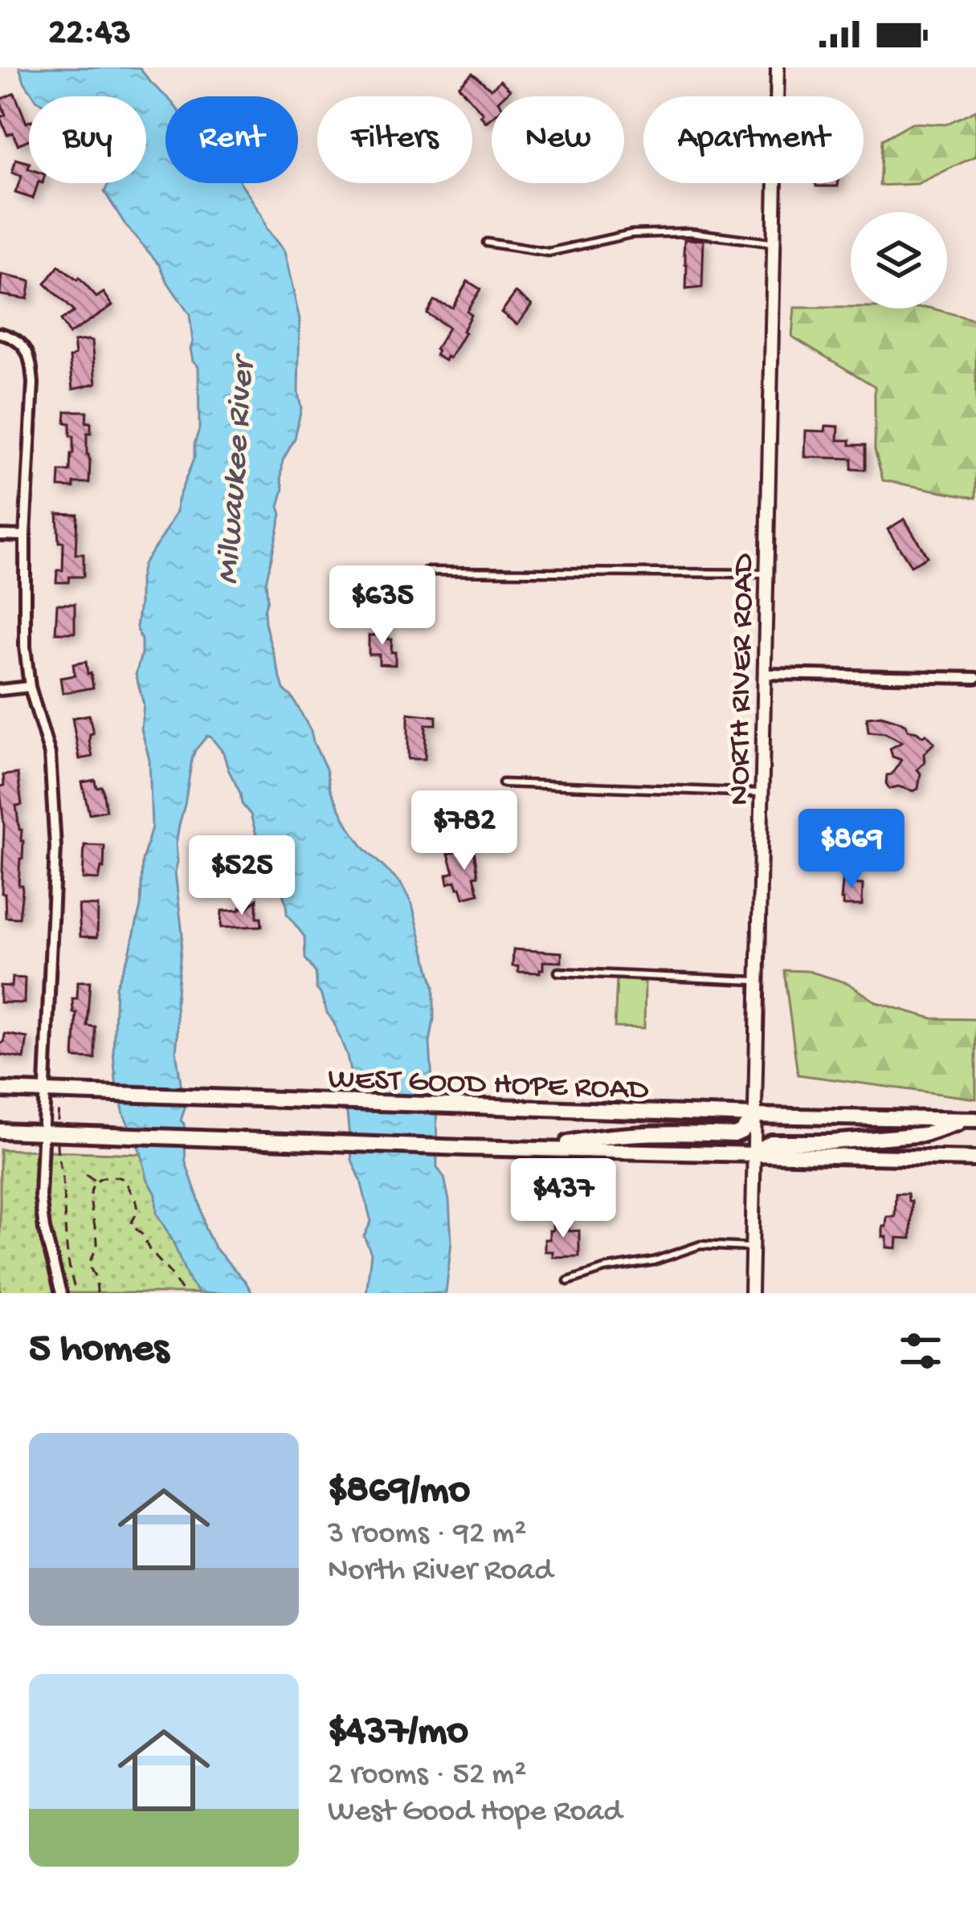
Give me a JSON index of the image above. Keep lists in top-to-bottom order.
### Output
{
  "streets": {
    "main road": ["WEST GOOD HOPE ROAD"],
    "street": ["NORTH RIVER ROAD"]
  },
  "crossings": [
    ["NORTH RIVER ROAD", "WEST GOOD HOPE ROAD"]
  ],
  "water": ["Milwaukee River"],
  "page": {
    "status": "22:43",
    "chip": [
      "Buy",
      "Rent",
      "Filters",
      "New",
      "Apartment"
    ],
    "price": [
      "$635",
      "$782",
      "$869",
      "$525",
      "$437"
    ],
    "heading": "5 homes",
    "list": [
      {
        "name": "$869/mo",
        "note": "3 rooms · 92 m² · North River Road"
      },
      {
        "name": "$437/mo",
        "note": "2 rooms · 52 m² · West Good Hope Road"
      }
    ]
  }
}
